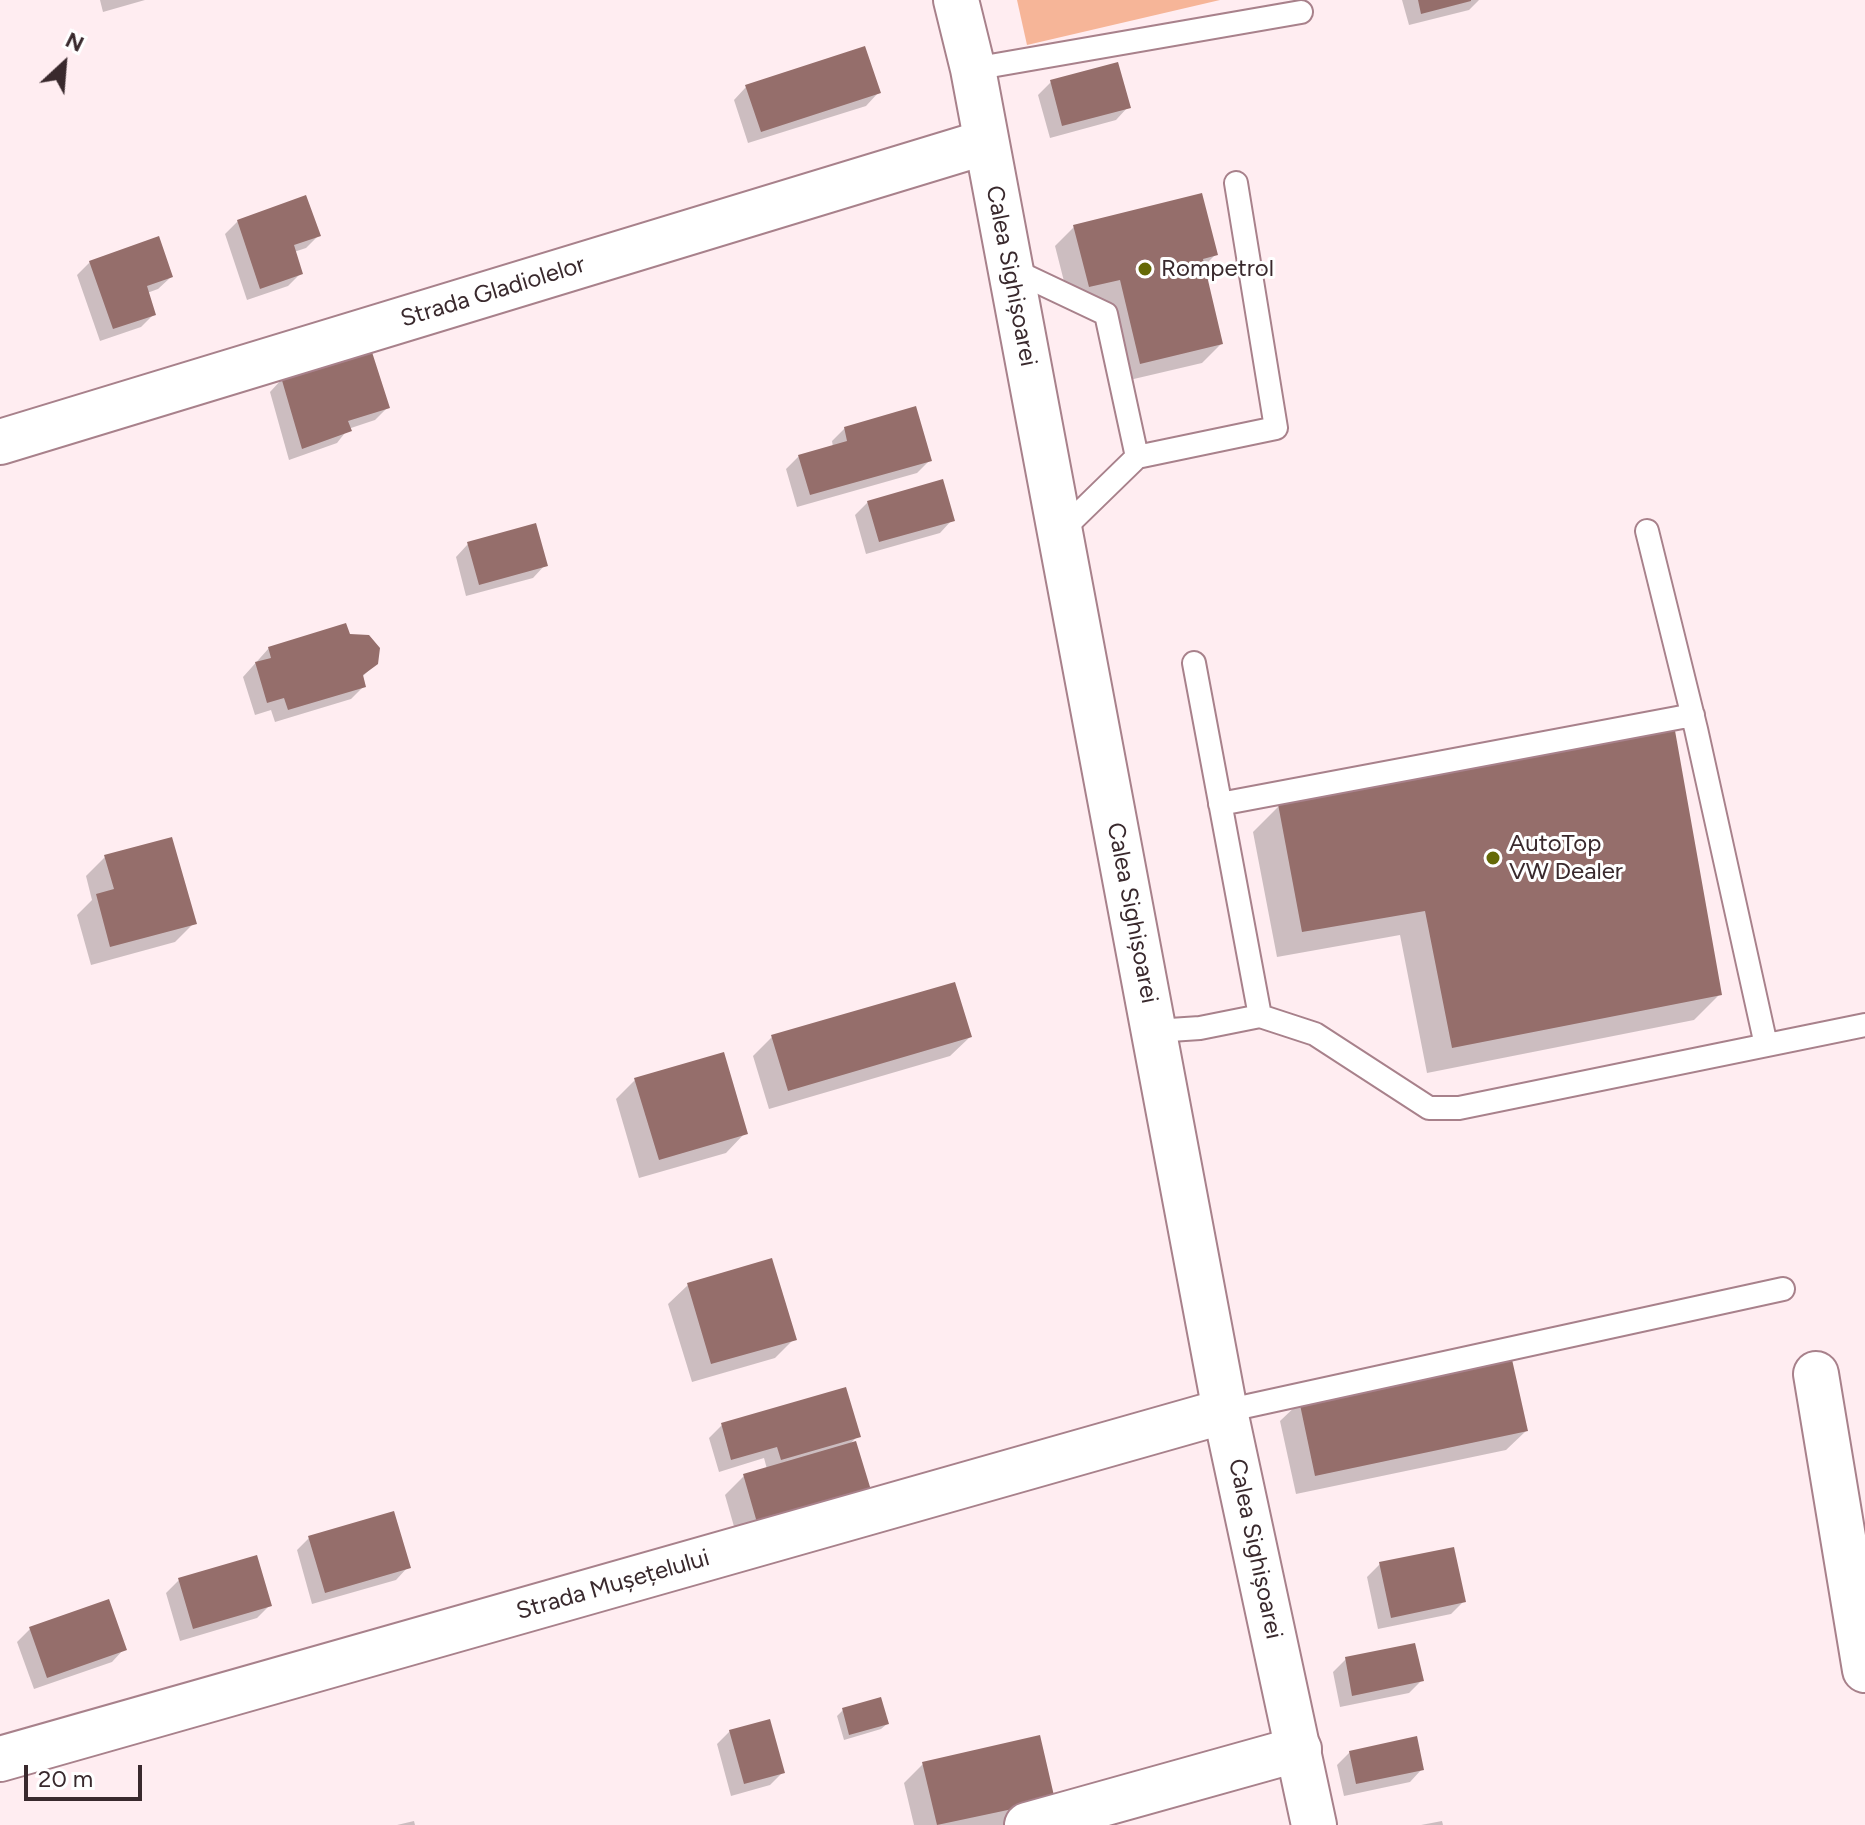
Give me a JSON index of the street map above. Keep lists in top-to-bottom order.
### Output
{
  "streets": {
    "main road": ["Calea Sighișoarei", "Strada Gladiolelor", "Strada Mușețelului"]
  },
  "crossings": [
    ["Calea Sighișoarei", "Strada Gladiolelor"],
    ["Calea Sighișoarei", "Strada Mușețelului"]
  ],
  "places": ["Rompetrol", "AutoTop VW Dealer"],
  "scale_bar": "20 m",
  "north": "top right"
}
